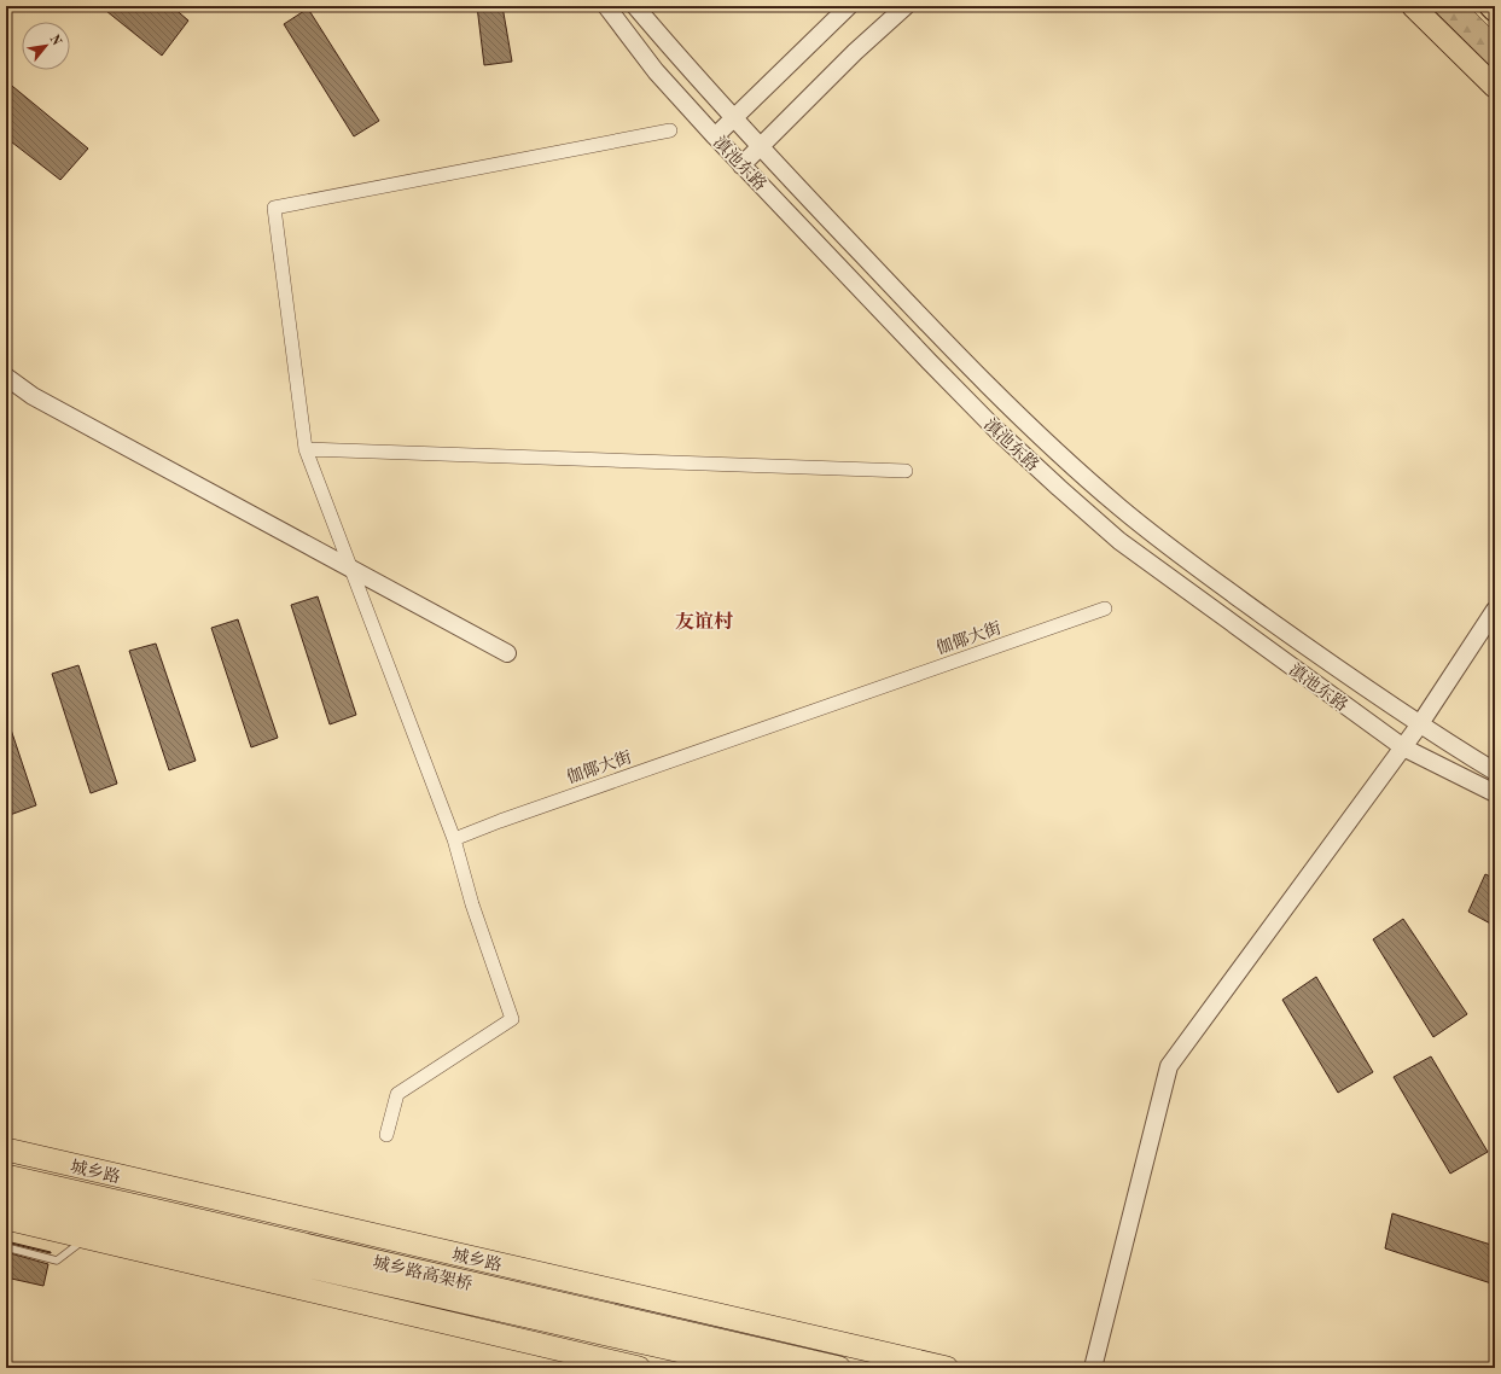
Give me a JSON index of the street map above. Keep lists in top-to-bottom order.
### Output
{
  "streets": {
    "highway": ["城乡路", "城乡路高架桥"],
    "street": ["滇池东路", "伽倻大街"]
  },
  "districts": ["友谊村"],
  "north": "top right"
}
